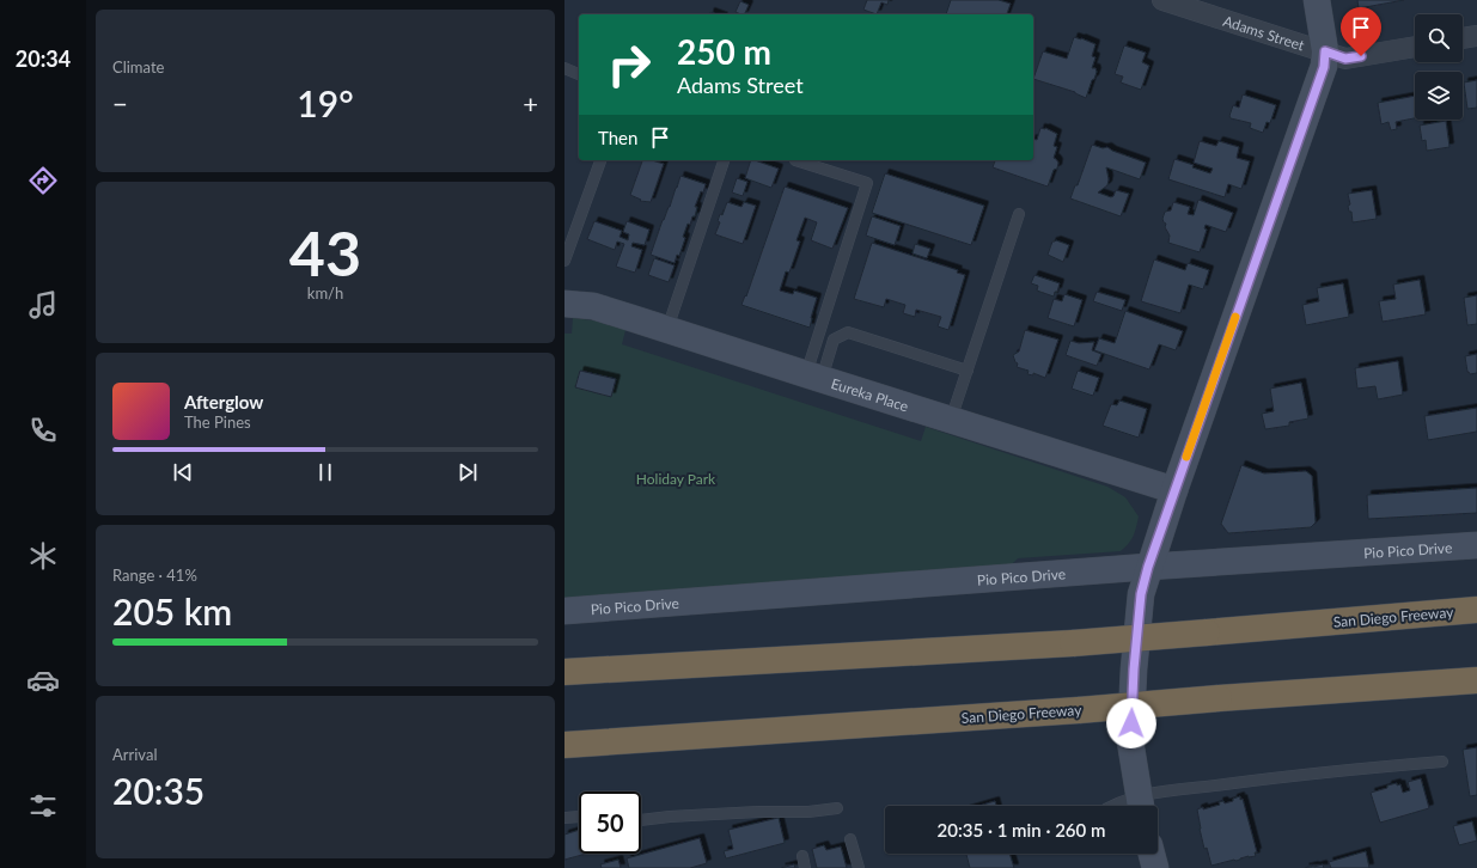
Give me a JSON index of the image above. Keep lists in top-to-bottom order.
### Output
{
  "streets": {
    "highway": ["San Diego Freeway"],
    "street": ["Adams Street", "Eureka Place", "Pio Pico Drive"]
  },
  "parks": ["Holiday Park"],
  "page": {
    "tabs": "20:34",
    "tile": [
      "Climate",
      ["43", "km/h"],
      ["Range · 41%", "205 km"],
      ["Arrival", "20:35"]
    ],
    "turn": ["250 m", "Adams Street"],
    "heat": ["−", "19°", "+"],
    "then": "Then",
    "song": ["Afterglow", "The Pines"],
    "limit": "50",
    "trip": "20:35 · 1 min · 260 m"
  }
}
